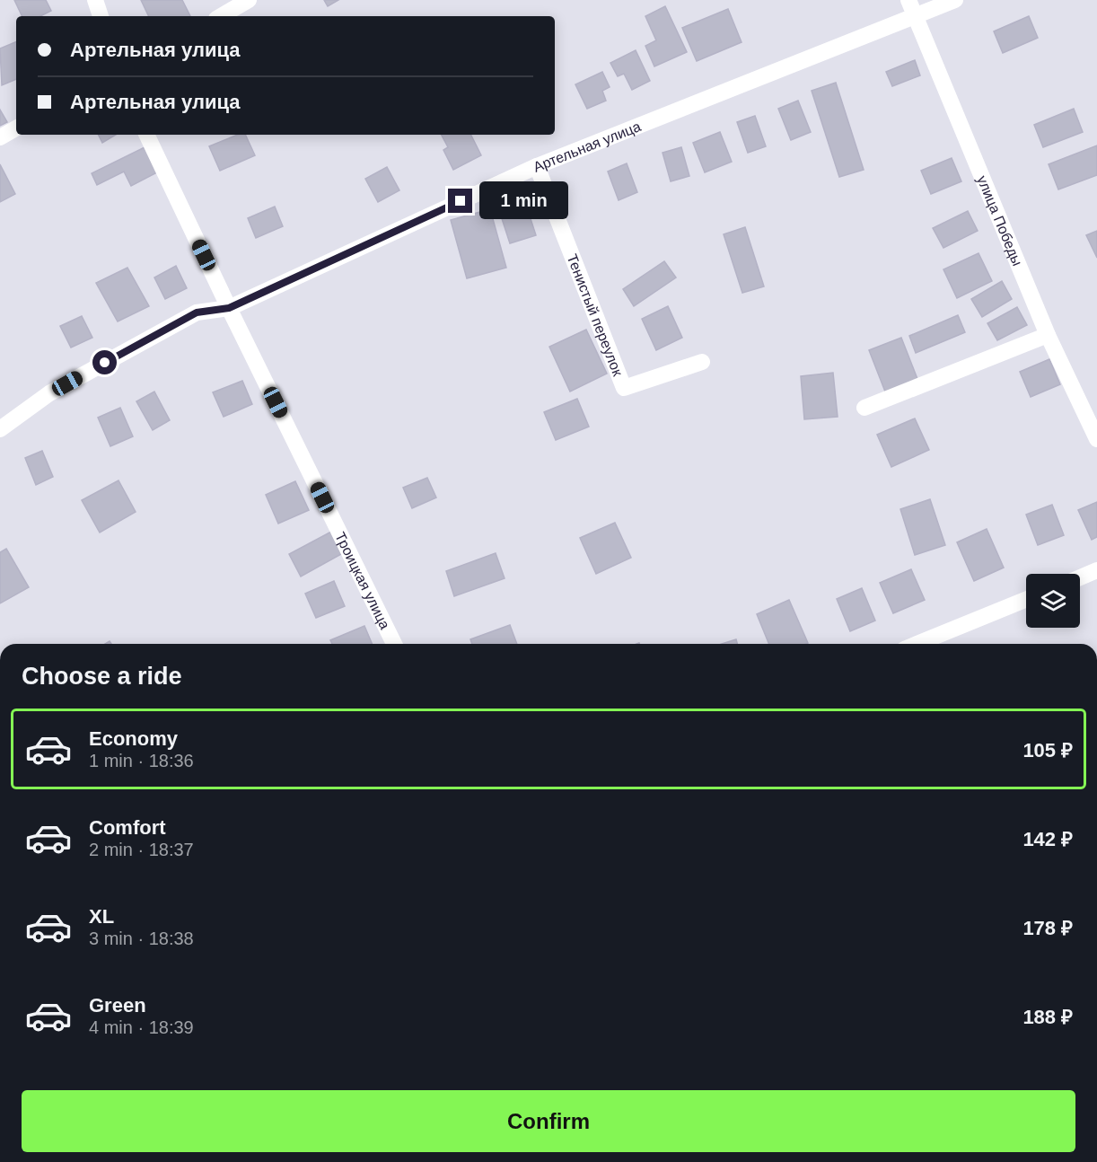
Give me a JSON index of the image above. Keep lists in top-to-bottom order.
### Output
{
  "streets": {
    "street": [
      "Артельная улица",
      "улица Победы",
      "Тенистый переулок",
      "Троицкая улица"
    ]
  },
  "crossings": [
    ["Артельная улица", "улица Победы"],
    ["Артельная улица", "Тенистый переулок"],
    ["Артельная улица", "Троицкая улица"]
  ],
  "page": {
    "banner": ["Артельная улица", "Артельная улица"],
    "bubble": "1 min",
    "heading": "Choose a ride",
    "list": [
      {
        "name": "Economy",
        "note": "1 min · 18:36",
        "value": "105 ₽"
      },
      {
        "name": "Comfort",
        "note": "2 min · 18:37",
        "value": "142 ₽"
      },
      {
        "name": "XL",
        "note": "3 min · 18:38",
        "value": "178 ₽"
      },
      {
        "name": "Green",
        "note": "4 min · 18:39",
        "value": "188 ₽"
      }
    ],
    "buttons": "Confirm"
  }
}
